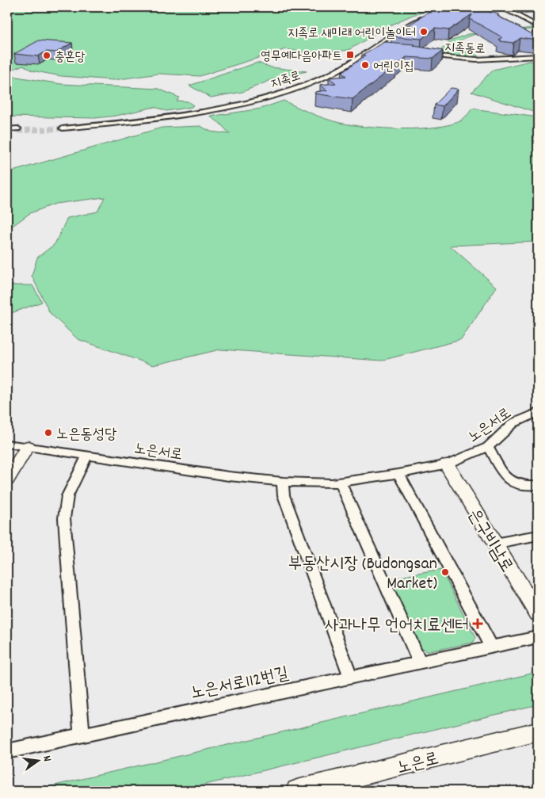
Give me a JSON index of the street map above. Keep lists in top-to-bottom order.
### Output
{
  "streets": {
    "street": [
      "지족동로",
      "지족로",
      "노은서로",
      "은구비남로",
      "노은서로112번길",
      "노은로"
    ]
  },
  "crossings": [
    ["노은서로", "은구비남로"]
  ],
  "places": {
    "other": [
      "지족로 새미래 어린이놀이터",
      "충혼당",
      "어린이집",
      "노은동성당",
      "부동산시장 (Budongsan Market)"
    ],
    "transit": ["영무예다음아파트"],
    "health": ["사과나무 언어치료센터"]
  },
  "north": "right"
}
